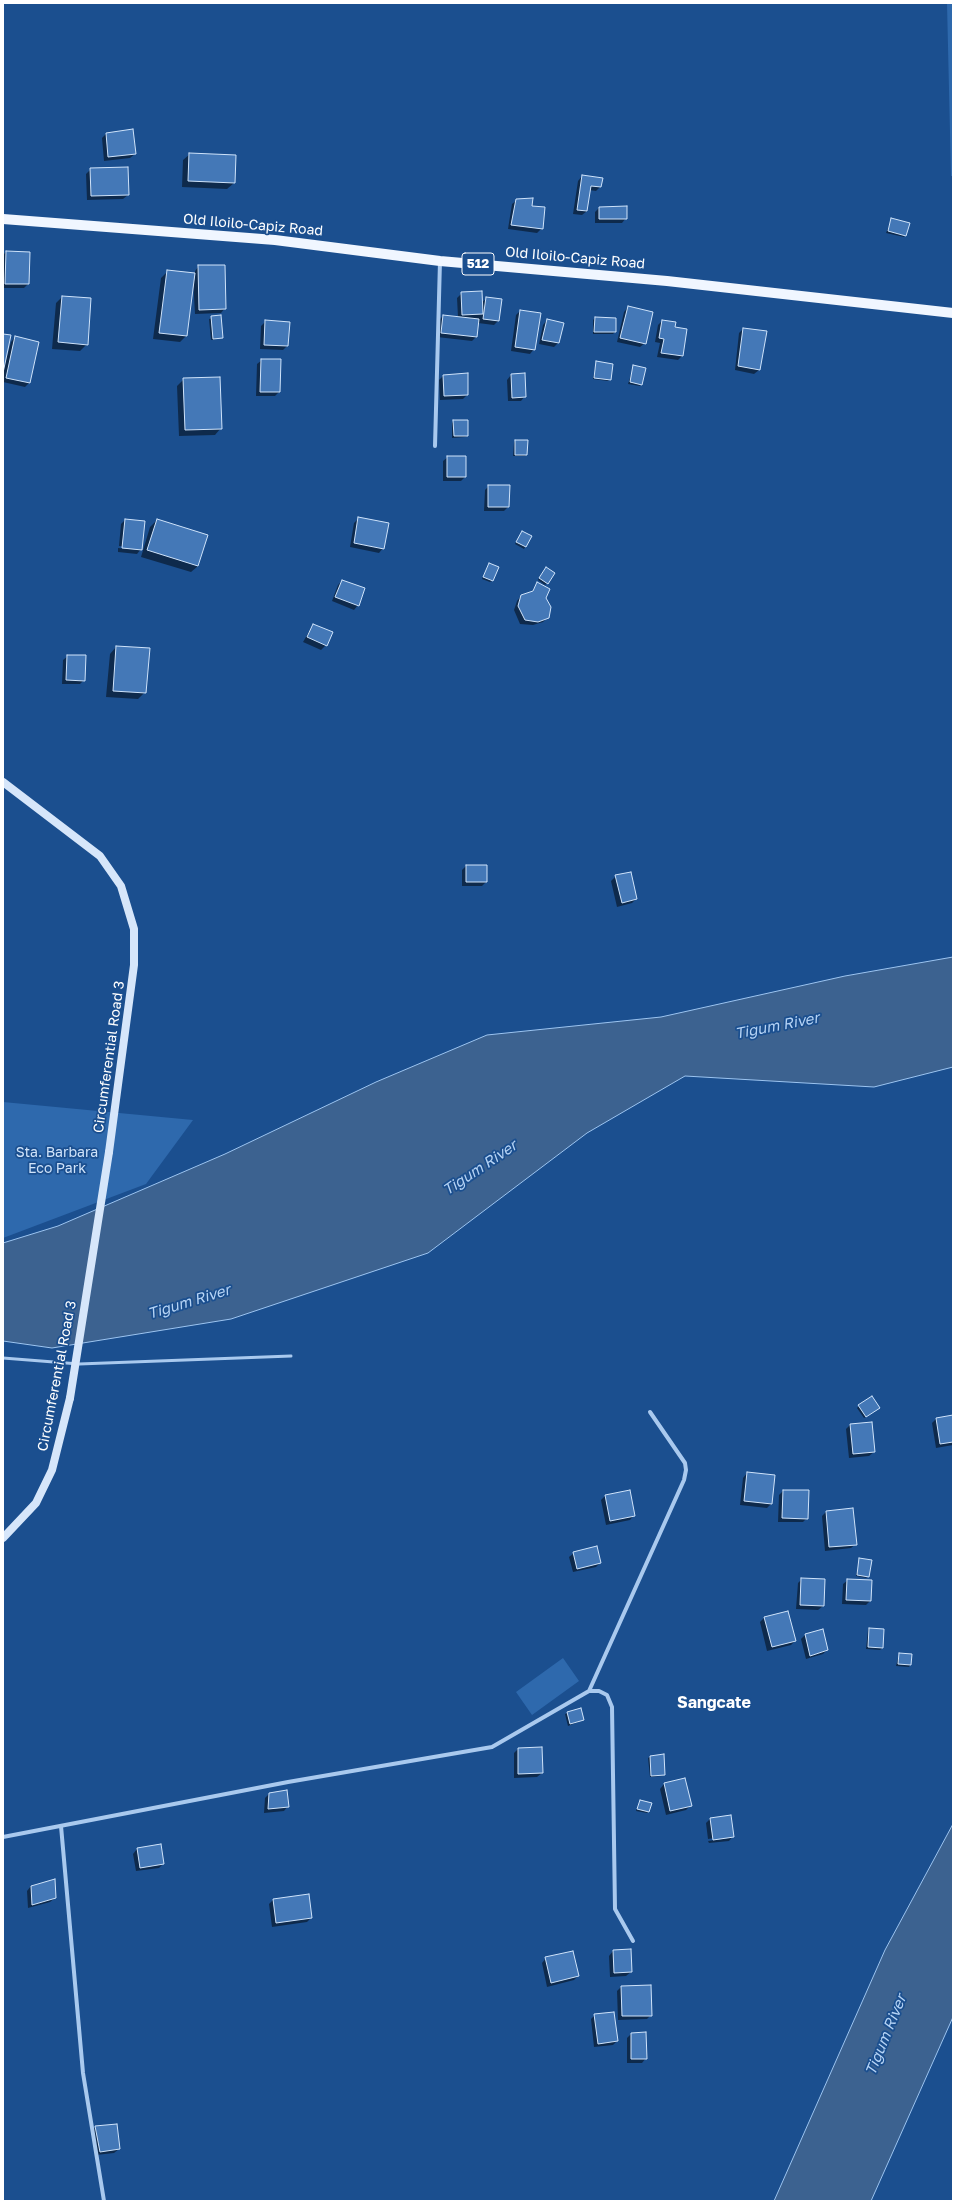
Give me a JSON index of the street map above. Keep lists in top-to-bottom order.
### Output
{
  "streets": {
    "main road": ["Old Iloilo-Capiz Road", "512", "Circumferential Road 3"]
  },
  "districts": ["Sangcate"],
  "water": ["Tigum River"],
  "parks": ["Sta. Barbara Eco Park"]
}
